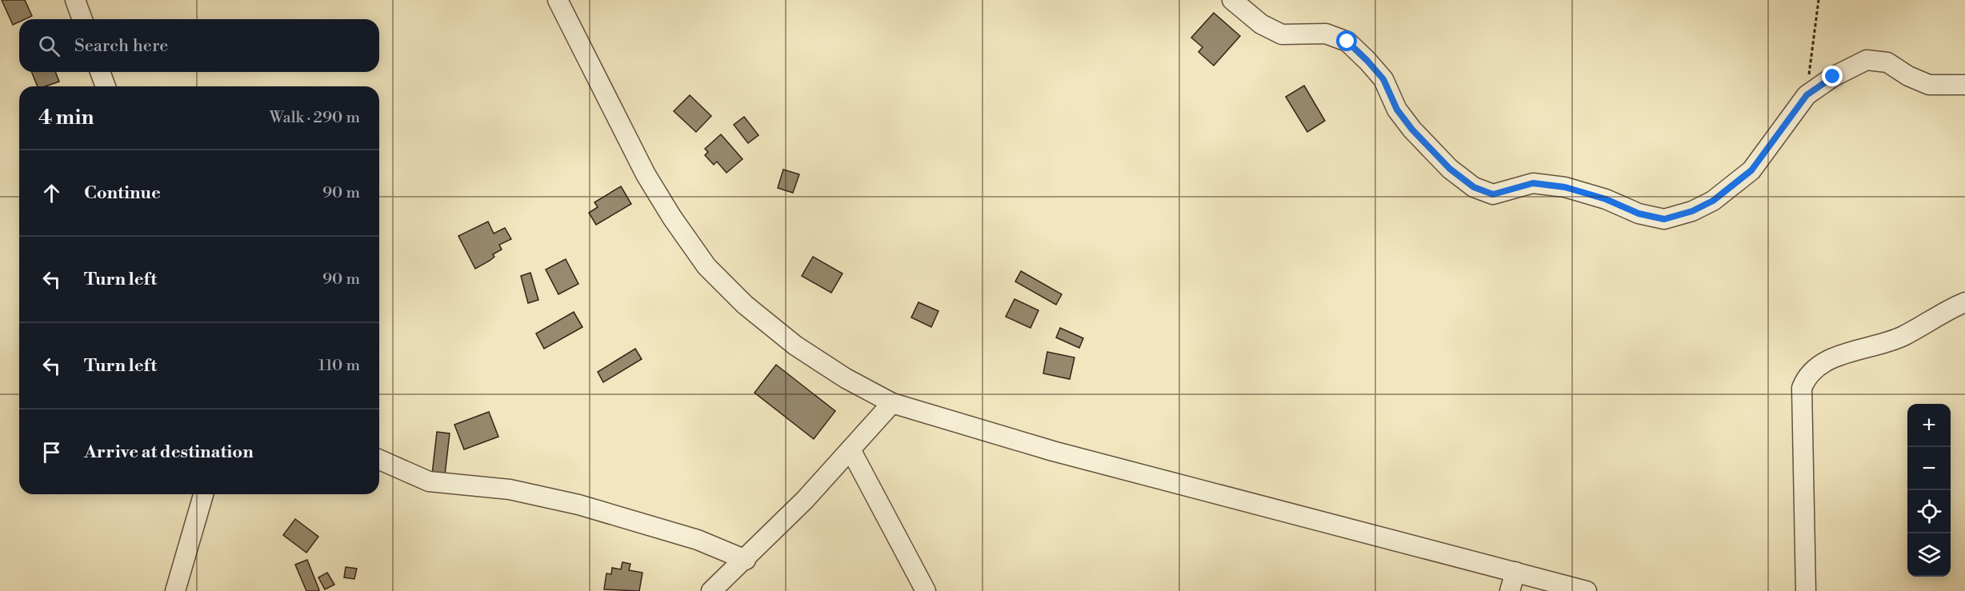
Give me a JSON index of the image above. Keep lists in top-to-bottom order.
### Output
{
  "page": {
    "search": "Search here",
    "heading": ["4 min", "Walk · 290 m"],
    "list": [
      ["Continue", "90 m"],
      ["Turn left", "90 m"],
      ["Turn left", "110 m"],
      "Arrive at destination"
    ],
    "map_buttons": ["+", "−"]
  }
}
